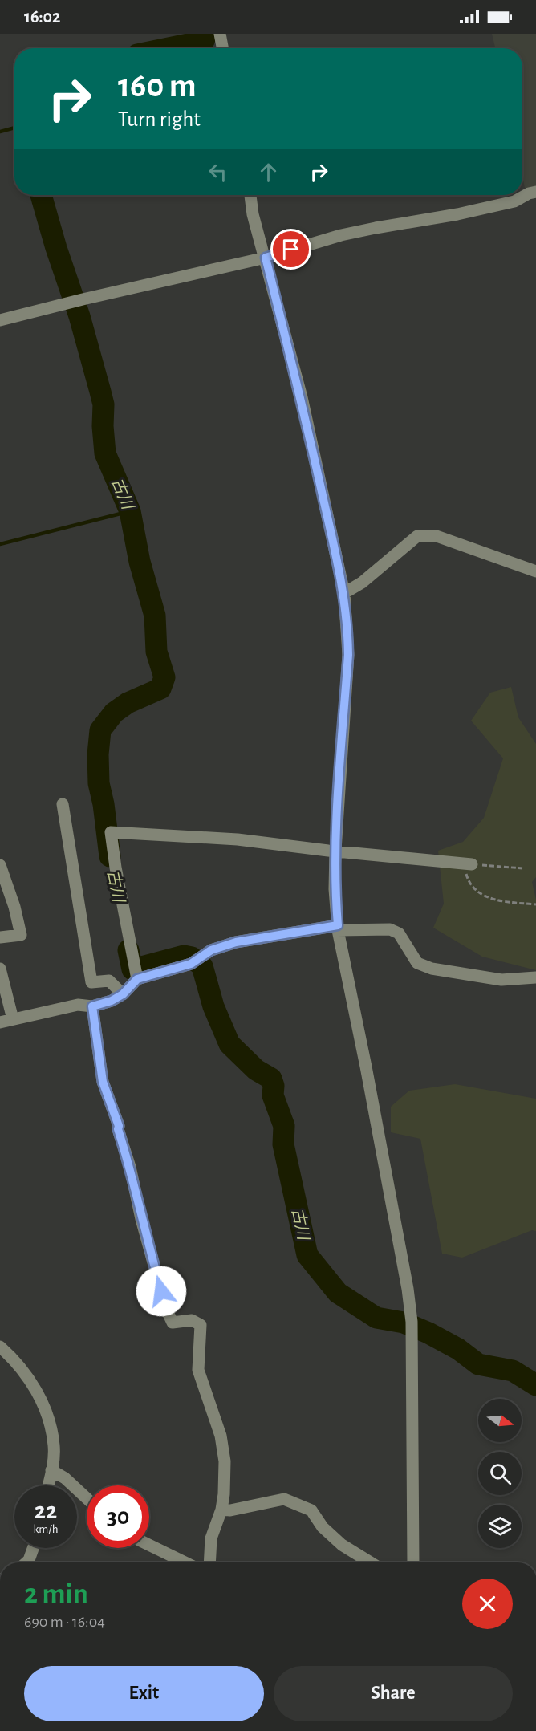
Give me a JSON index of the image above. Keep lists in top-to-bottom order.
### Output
{
  "water": ["古川"],
  "north": "right",
  "page": {
    "status": "16:02",
    "turn": ["160 m", "Turn right"],
    "speed": "22 km/h",
    "limit": "30",
    "heading": ["2 min", "690 m · 16:04"],
    "buttons": ["Exit", "Share"]
  }
}
